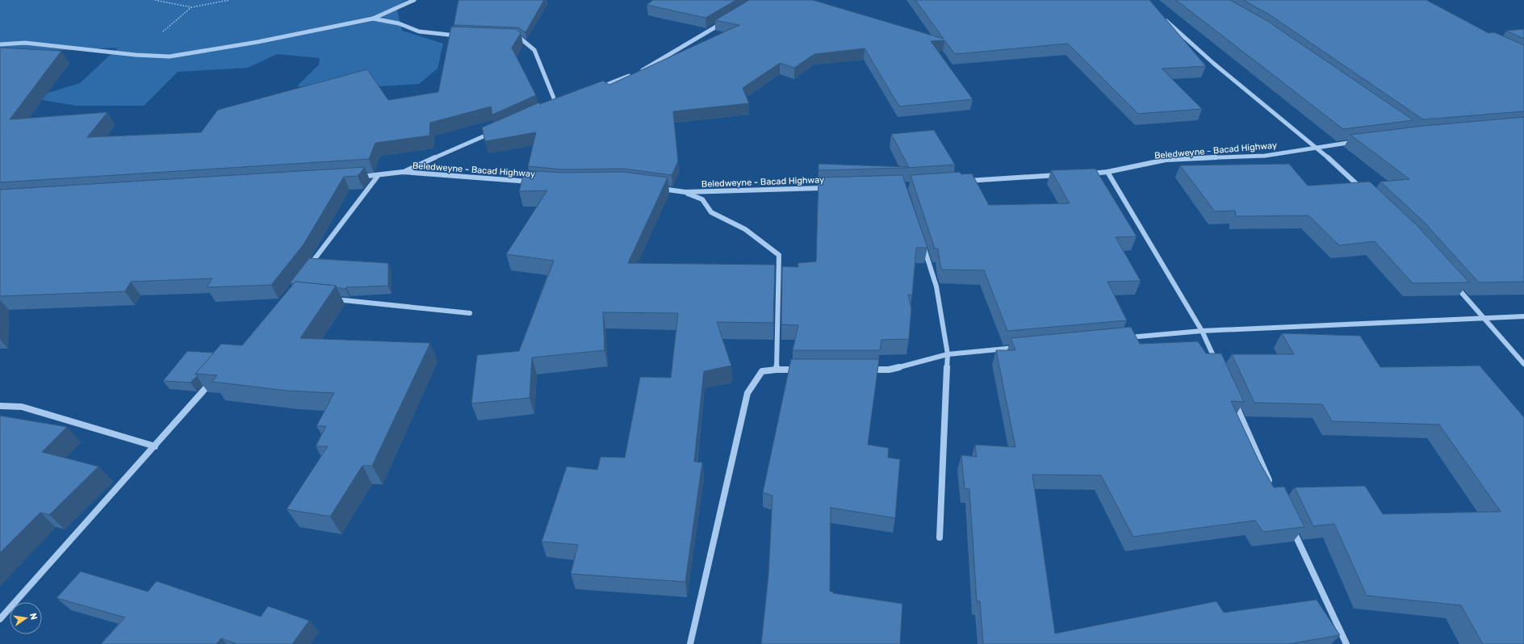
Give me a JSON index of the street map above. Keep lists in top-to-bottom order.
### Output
{
  "streets": {
    "street": ["Beledweyne - Bacad Highway"]
  },
  "north": "right"
}
